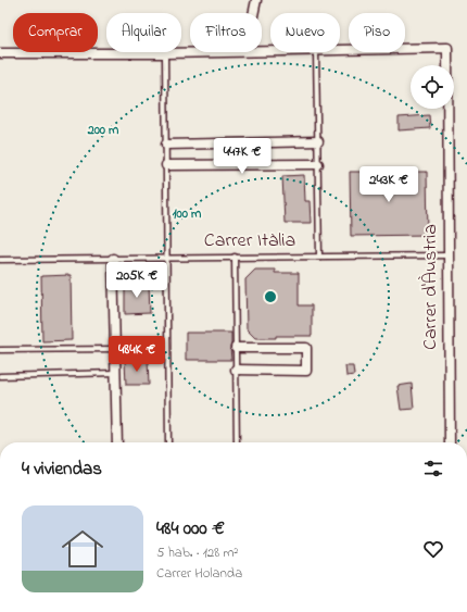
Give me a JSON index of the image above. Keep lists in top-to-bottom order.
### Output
{
  "streets": {
    "street": ["Carrer d'Àustria"],
    "lane": ["Carrer Itàlia"]
  },
  "crossings": [
    ["Carrer Itàlia", "Carrer d'Àustria"]
  ],
  "page": {
    "chip": [
      "Comprar",
      "Alquilar",
      "Filtros",
      "Nuevo",
      "Piso"
    ],
    "price": [
      "447K €",
      "243K €",
      "205K €",
      "484K €"
    ],
    "heading": "4 viviendas",
    "list": [
      {
        "name": "484 000 €",
        "note": "5 hab. · 128 m² · Carrer Holanda"
      }
    ]
  },
  "rings": ["200 m", "100 m"]
}
